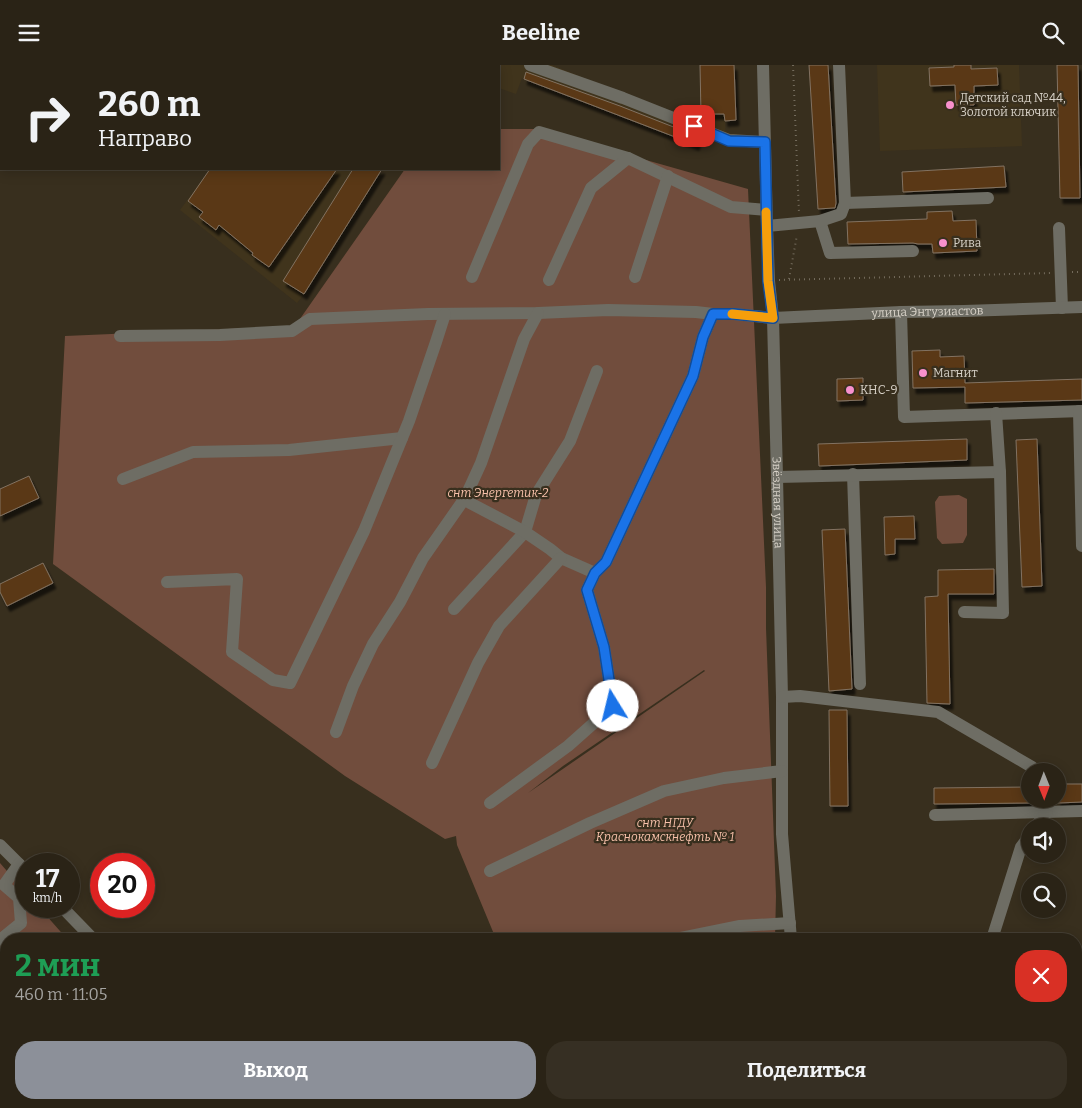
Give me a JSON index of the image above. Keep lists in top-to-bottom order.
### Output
{
  "streets": {
    "street": ["улица Энтузиастов", "Звёздная улица"]
  },
  "crossings": [
    ["улица Энтузиастов", "Звёздная улица"]
  ],
  "parks": ["снт Энергетик-2", "снт НГДУ Краснокамскнефть № 1"],
  "places": [
    "Детский сад №44, Золотой ключик",
    "Рива",
    "Магнит",
    "КНС-9"
  ],
  "north": "bottom",
  "page": {
    "header": "Beeline",
    "turn": ["260 m", "Направо"],
    "speed": "17 km/h",
    "limit": "20",
    "heading": ["2 мин", "460 m · 11:05"],
    "buttons": ["Выход", "Поделиться"]
  }
}
